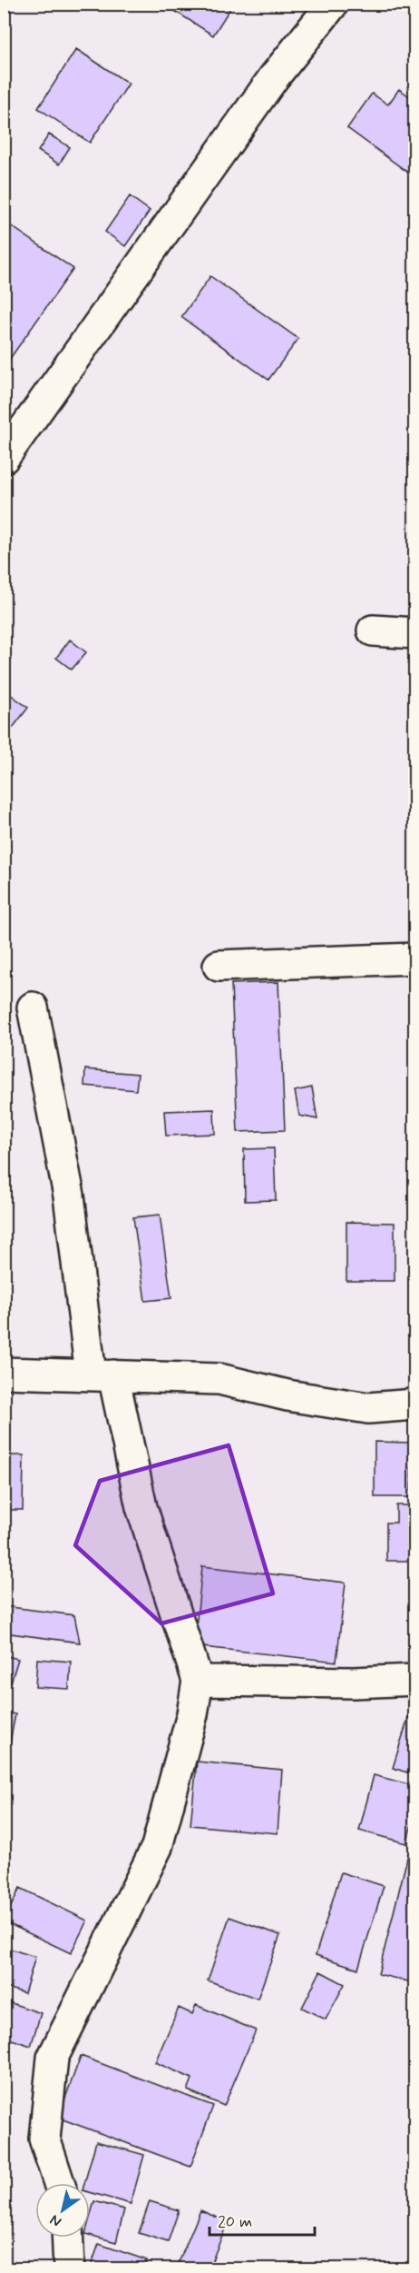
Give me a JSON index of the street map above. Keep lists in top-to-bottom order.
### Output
{
  "scale_bar": "20 m",
  "north": "bottom left"
}
